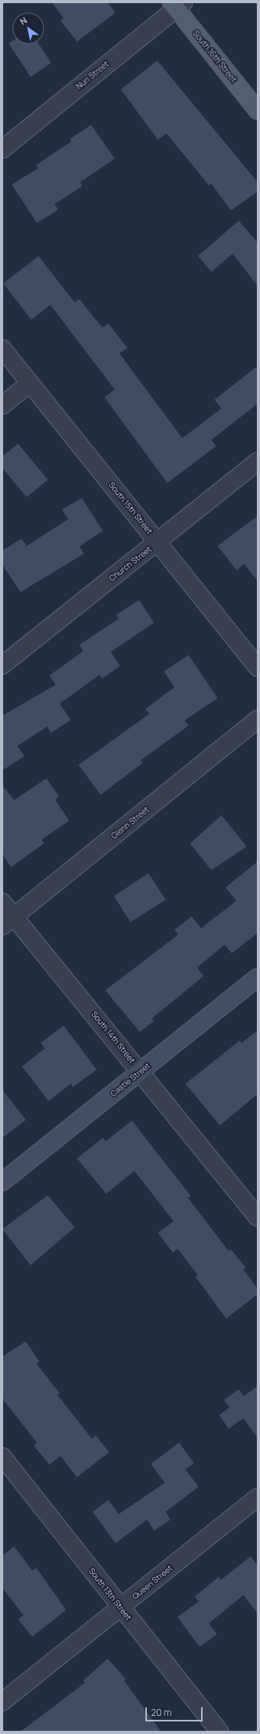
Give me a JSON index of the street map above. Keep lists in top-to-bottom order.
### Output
{
  "streets": {
    "main road": ["South 16th Street"],
    "street": [
      "Nun Street",
      "South 15th Street",
      "Church Street",
      "Glenn Street",
      "South 14th Street",
      "Castle Street",
      "Queen Street",
      "South 13th Street"
    ]
  },
  "crossings": [
    ["South 16th Street", "Nun Street"],
    ["South 15th Street", "Church Street"],
    ["Glenn Street", "South 14th Street"],
    ["South 14th Street", "Castle Street"],
    ["Queen Street", "South 13th Street"]
  ],
  "scale_bar": "20 m",
  "north": "top left"
}
